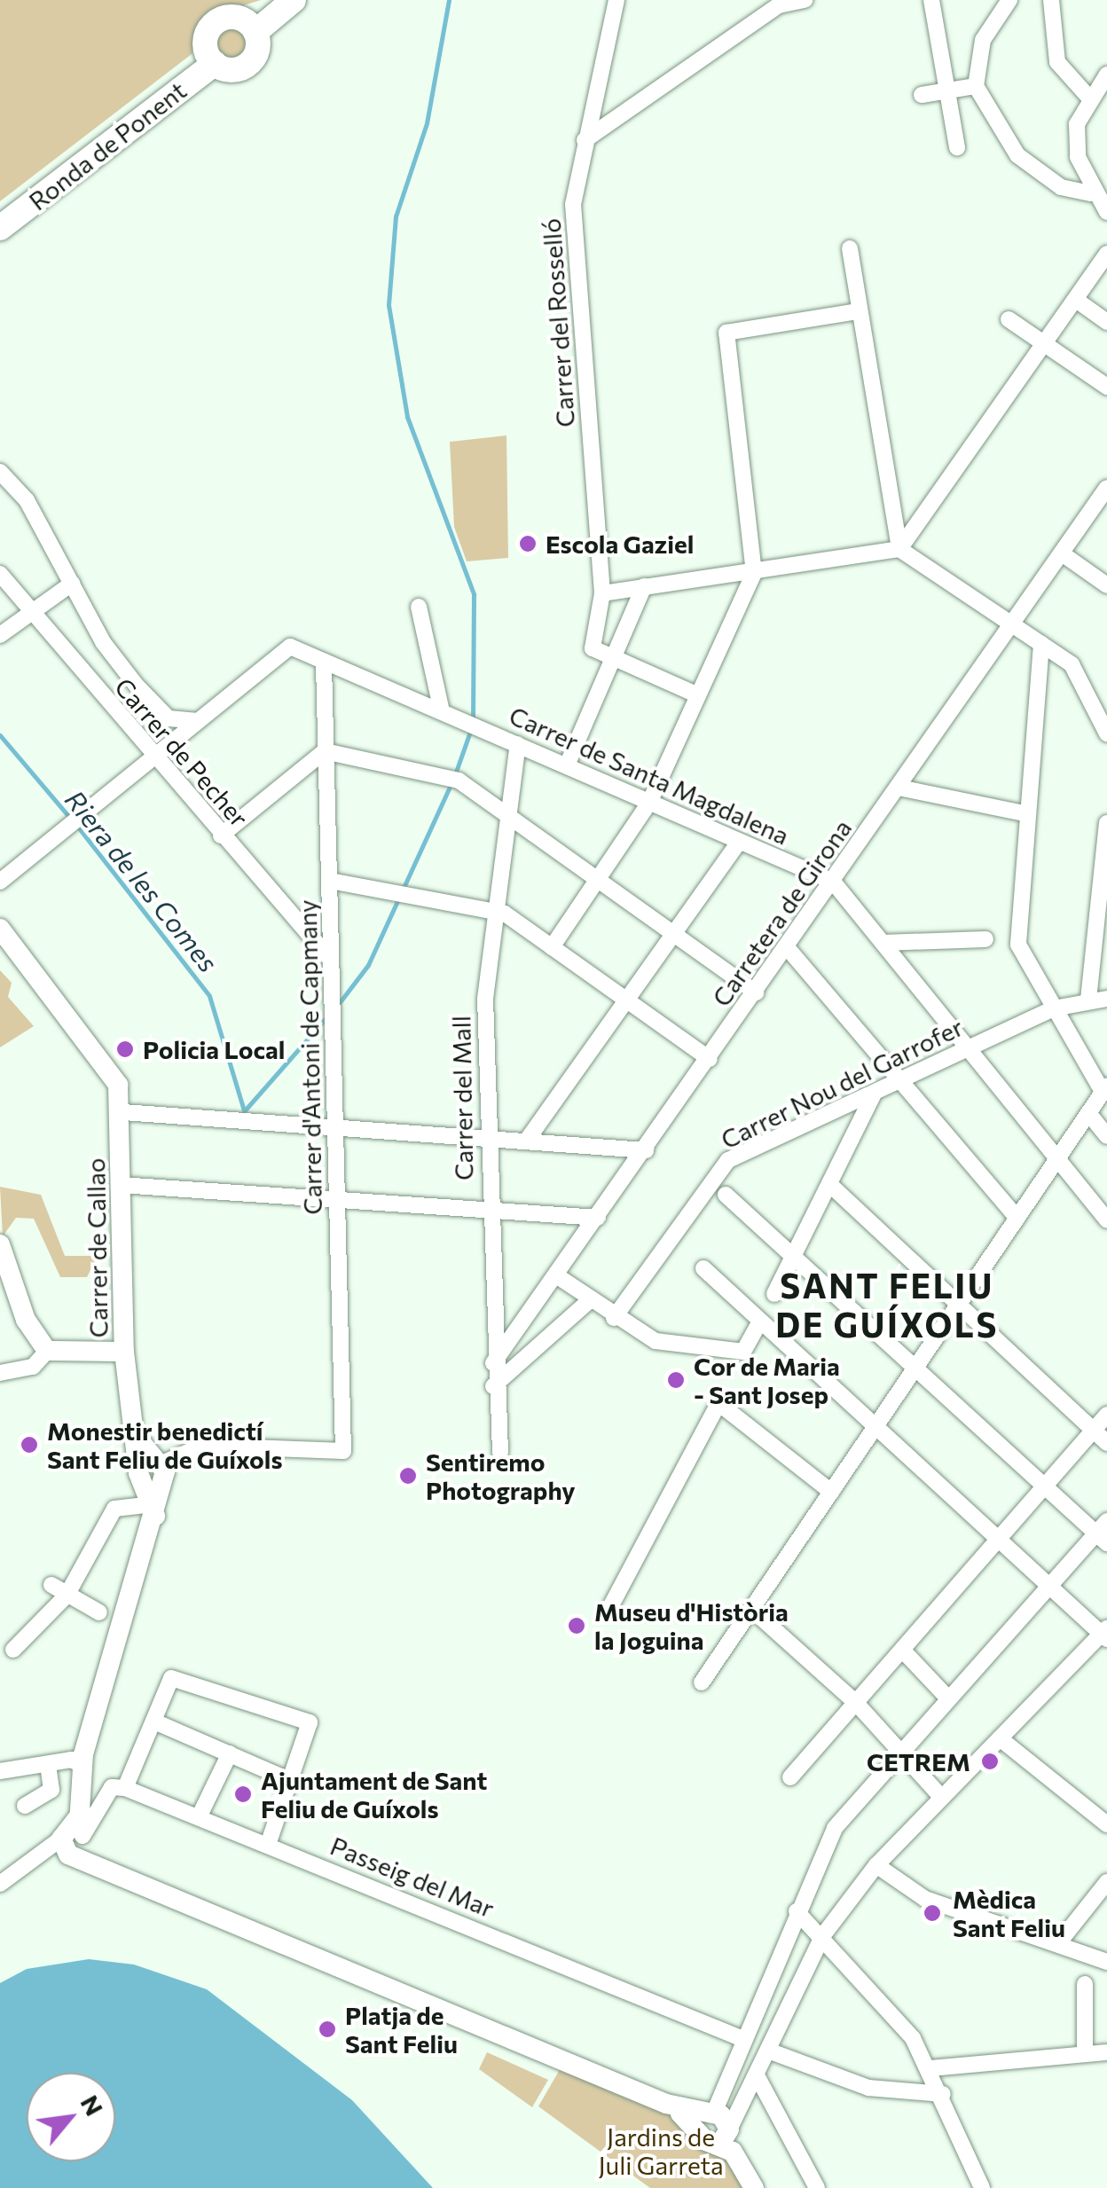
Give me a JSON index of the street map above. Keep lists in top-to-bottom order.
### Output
{
  "streets": {
    "main road": ["Ronda de Ponent", "Carrer de Callao"],
    "street": [
      "Carrer del Rosselló",
      "Carrer de Pecher",
      "Carrer de Santa Magdalena",
      "Carretera de Girona",
      "Carrer d'Antoni de Capmany",
      "Carrer Nou del Garrofer",
      "Carrer del Mall",
      "Passeig del Mar"
    ]
  },
  "crossings": [
    ["Carrer de Pecher", "Carrer d'Antoni de Capmany"],
    ["Carrer de Santa Magdalena", "Carretera de Girona"],
    ["Carrer de Santa Magdalena", "Carrer d'Antoni de Capmany"],
    ["Carrer de Santa Magdalena", "Carrer Nou del Garrofer"],
    ["Carrer de Santa Magdalena", "Carrer del Mall"],
    ["Carretera de Girona", "Carrer del Mall"],
    ["Carrer d'Antoni de Capmany", "Carrer de Callao"]
  ],
  "districts": ["SANT FELIU DE GUÍXOLS"],
  "water": ["Riera de les Comes"],
  "parks": ["Jardins de Juli Garreta"],
  "places": [
    "Escola Gaziel",
    "Policia Local",
    "Cor de Maria - Sant Josep",
    "Monestir benedictí Sant Feliu de Guíxols",
    "Sentiremo Photography",
    "Museu d'Història la Joguina",
    "CETREM",
    "Ajuntament de Sant Feliu de Guíxols",
    "Mèdica Sant Feliu",
    "Platja de Sant Feliu"
  ],
  "north": "top right"
}
